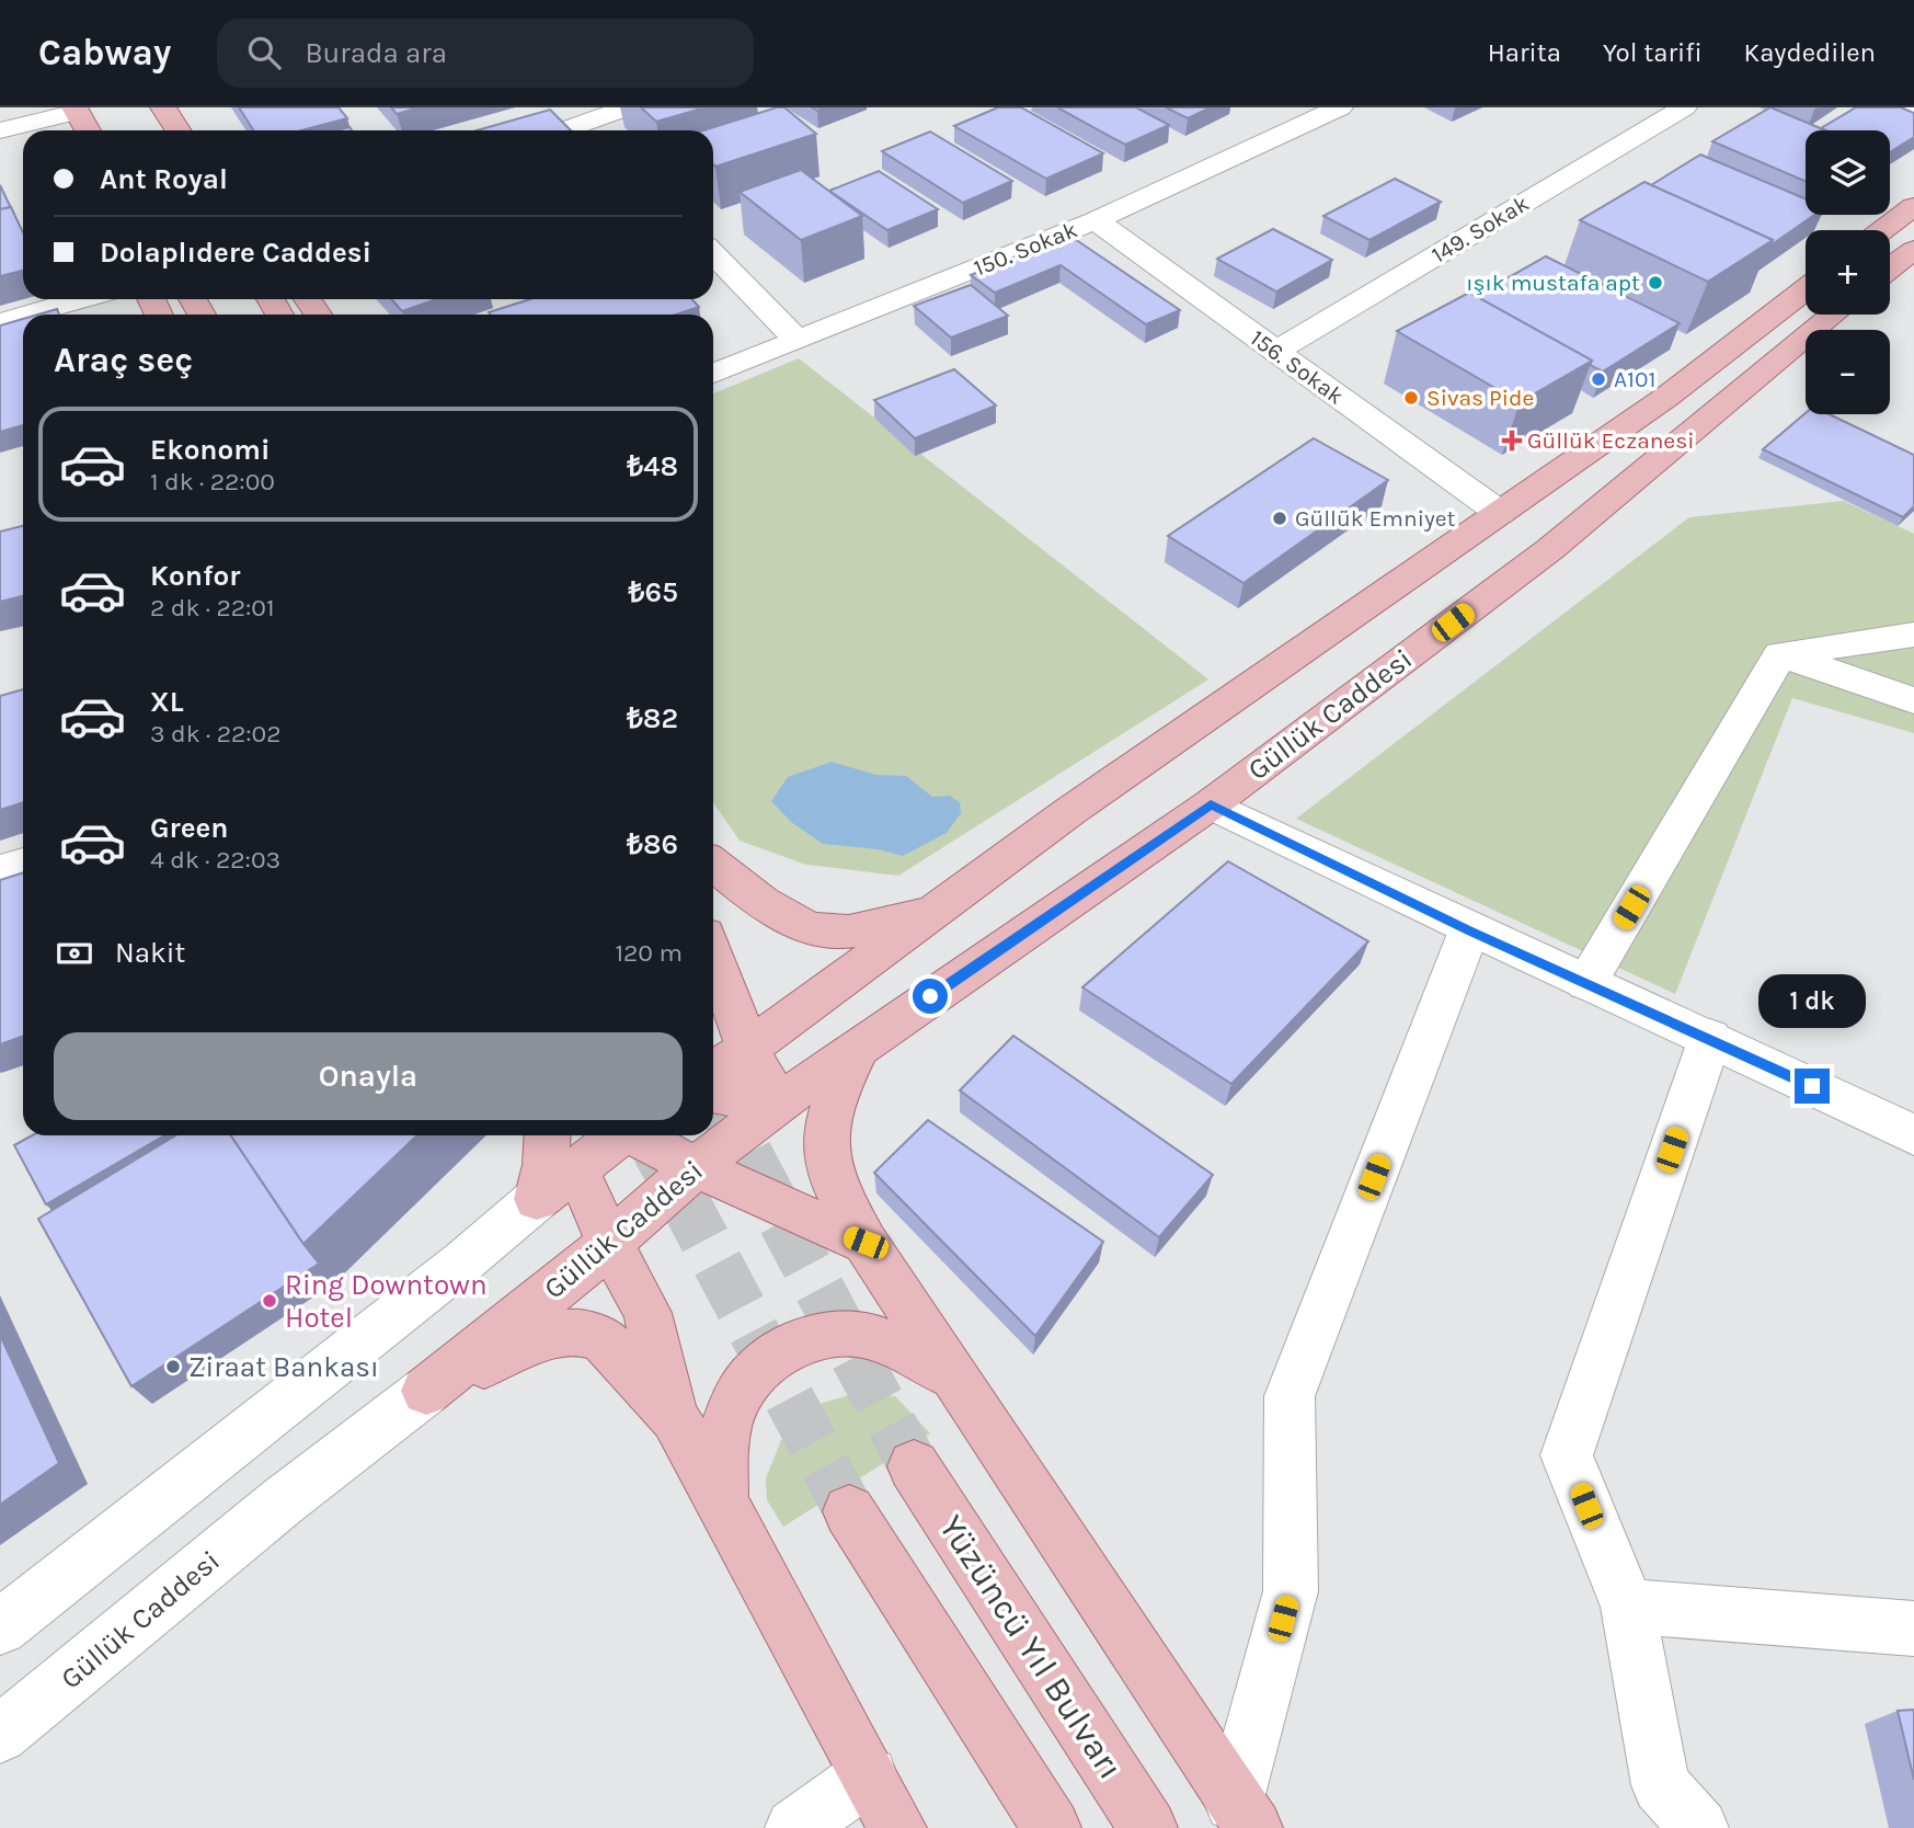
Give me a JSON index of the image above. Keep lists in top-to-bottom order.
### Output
{
  "streets": {
    "main road": ["Güllük Caddesi", "Yüzüncü Yıl Bulvarı"],
    "street": ["149. Sokak", "150. Sokak", "156. Sokak"]
  },
  "crossings": [
    ["149. Sokak", "156. Sokak"],
    ["150. Sokak", "156. Sokak"]
  ],
  "places": {
    "other": [
      "ışık mustafa apt",
      "A101",
      "Sivas Pide",
      "Güllük Emniyet",
      "Ring Downtown Hotel",
      "Ziraat Bankası"
    ],
    "health": ["Güllük Eczanesi"]
  },
  "page": {
    "header": "Cabway",
    "search": "Burada ara",
    "nav": ["Harita", "Yol tarifi", "Kaydedilen"],
    "map_buttons": ["+", "−"],
    "banner": ["Ant Royal", "Dolaplıdere Caddesi"],
    "heading": "Araç seç",
    "list": [
      {
        "name": "Ekonomi",
        "note": "1 dk · 22:00",
        "value": "₺48"
      },
      {
        "name": "Konfor",
        "note": "2 dk · 22:01",
        "value": "₺65"
      },
      {
        "name": "XL",
        "note": "3 dk · 22:02",
        "value": "₺82"
      },
      {
        "name": "Green",
        "note": "4 dk · 22:03",
        "value": "₺86"
      }
    ],
    "pay": ["Nakit", "120 m"],
    "bubble": "1 dk",
    "buttons": "Onayla"
  }
}
